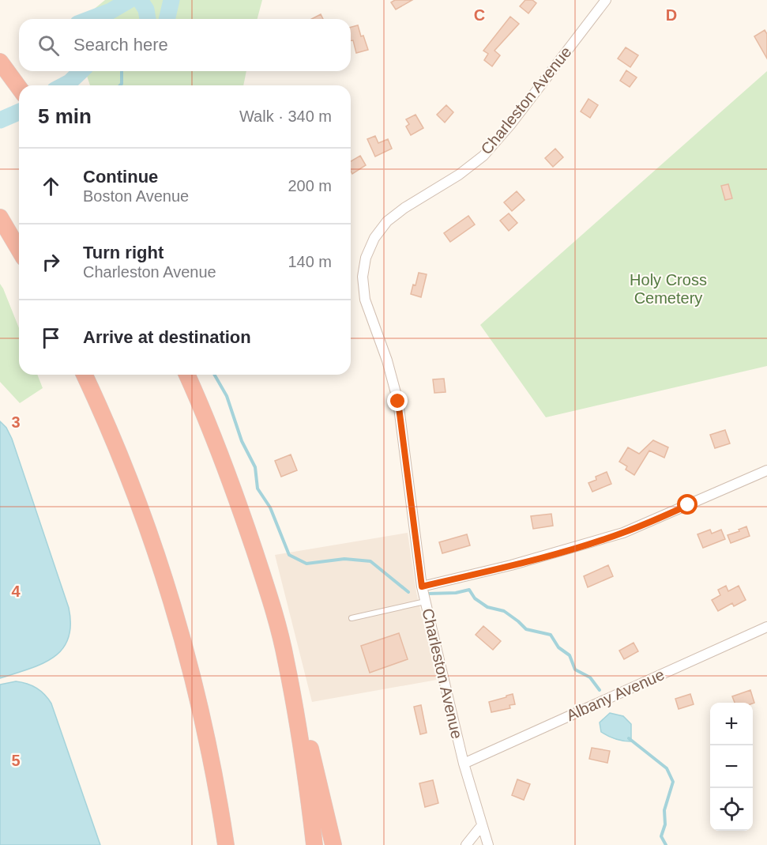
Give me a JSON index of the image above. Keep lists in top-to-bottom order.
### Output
{
  "streets": {
    "street": ["Charleston Avenue", "Albany Avenue"]
  },
  "crossings": [
    ["Charleston Avenue", "Albany Avenue"]
  ],
  "parks": ["Holy Cross Cemetery"],
  "page": {
    "search": "Search here",
    "heading": ["5 min", "Walk · 340 m"],
    "list": [
      ["Continue", "Boston Avenue", "200 m"],
      ["Turn right", "Charleston Avenue", "140 m"],
      "Arrive at destination"
    ],
    "map_buttons": ["+", "−"]
  },
  "grid": {
    "columns": ["C", "D"],
    "rows": ["3", "4", "5"]
  }
}
